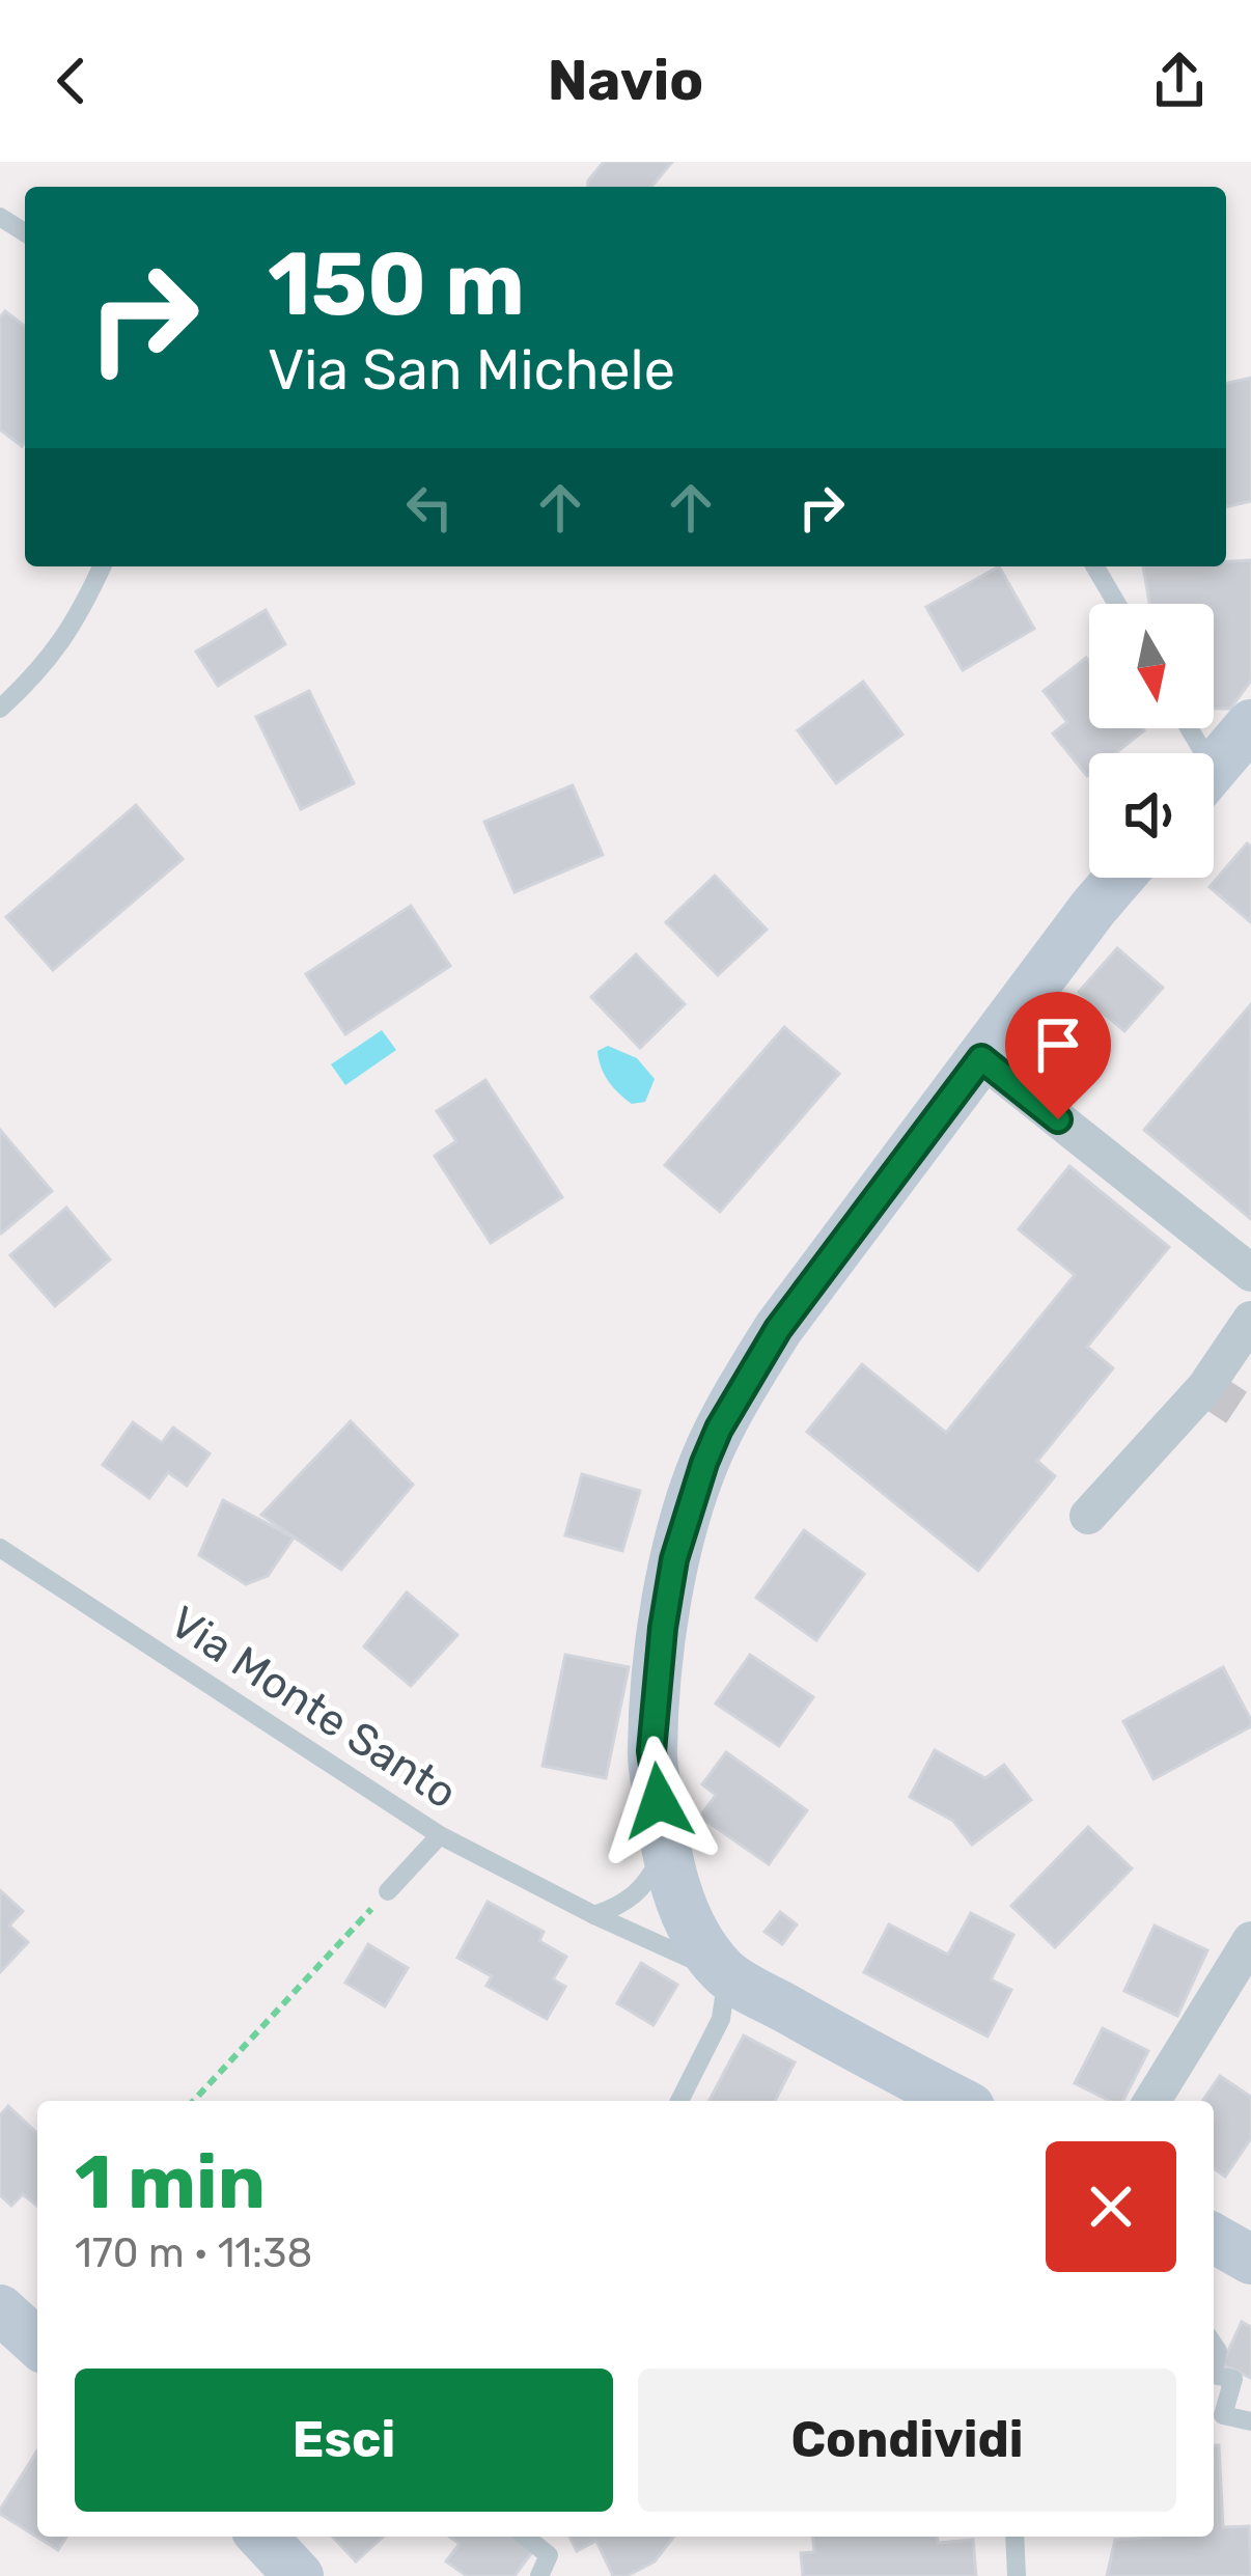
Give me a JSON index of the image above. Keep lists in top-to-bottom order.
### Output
{
  "streets": {
    "lane": ["Via Monte Santo"]
  },
  "north": "bottom",
  "page": {
    "header": "Navio",
    "turn": ["150 m", "Via San Michele"],
    "heading": ["1 min", "170 m · 11:38"],
    "buttons": ["Esci", "Condividi"]
  }
}
